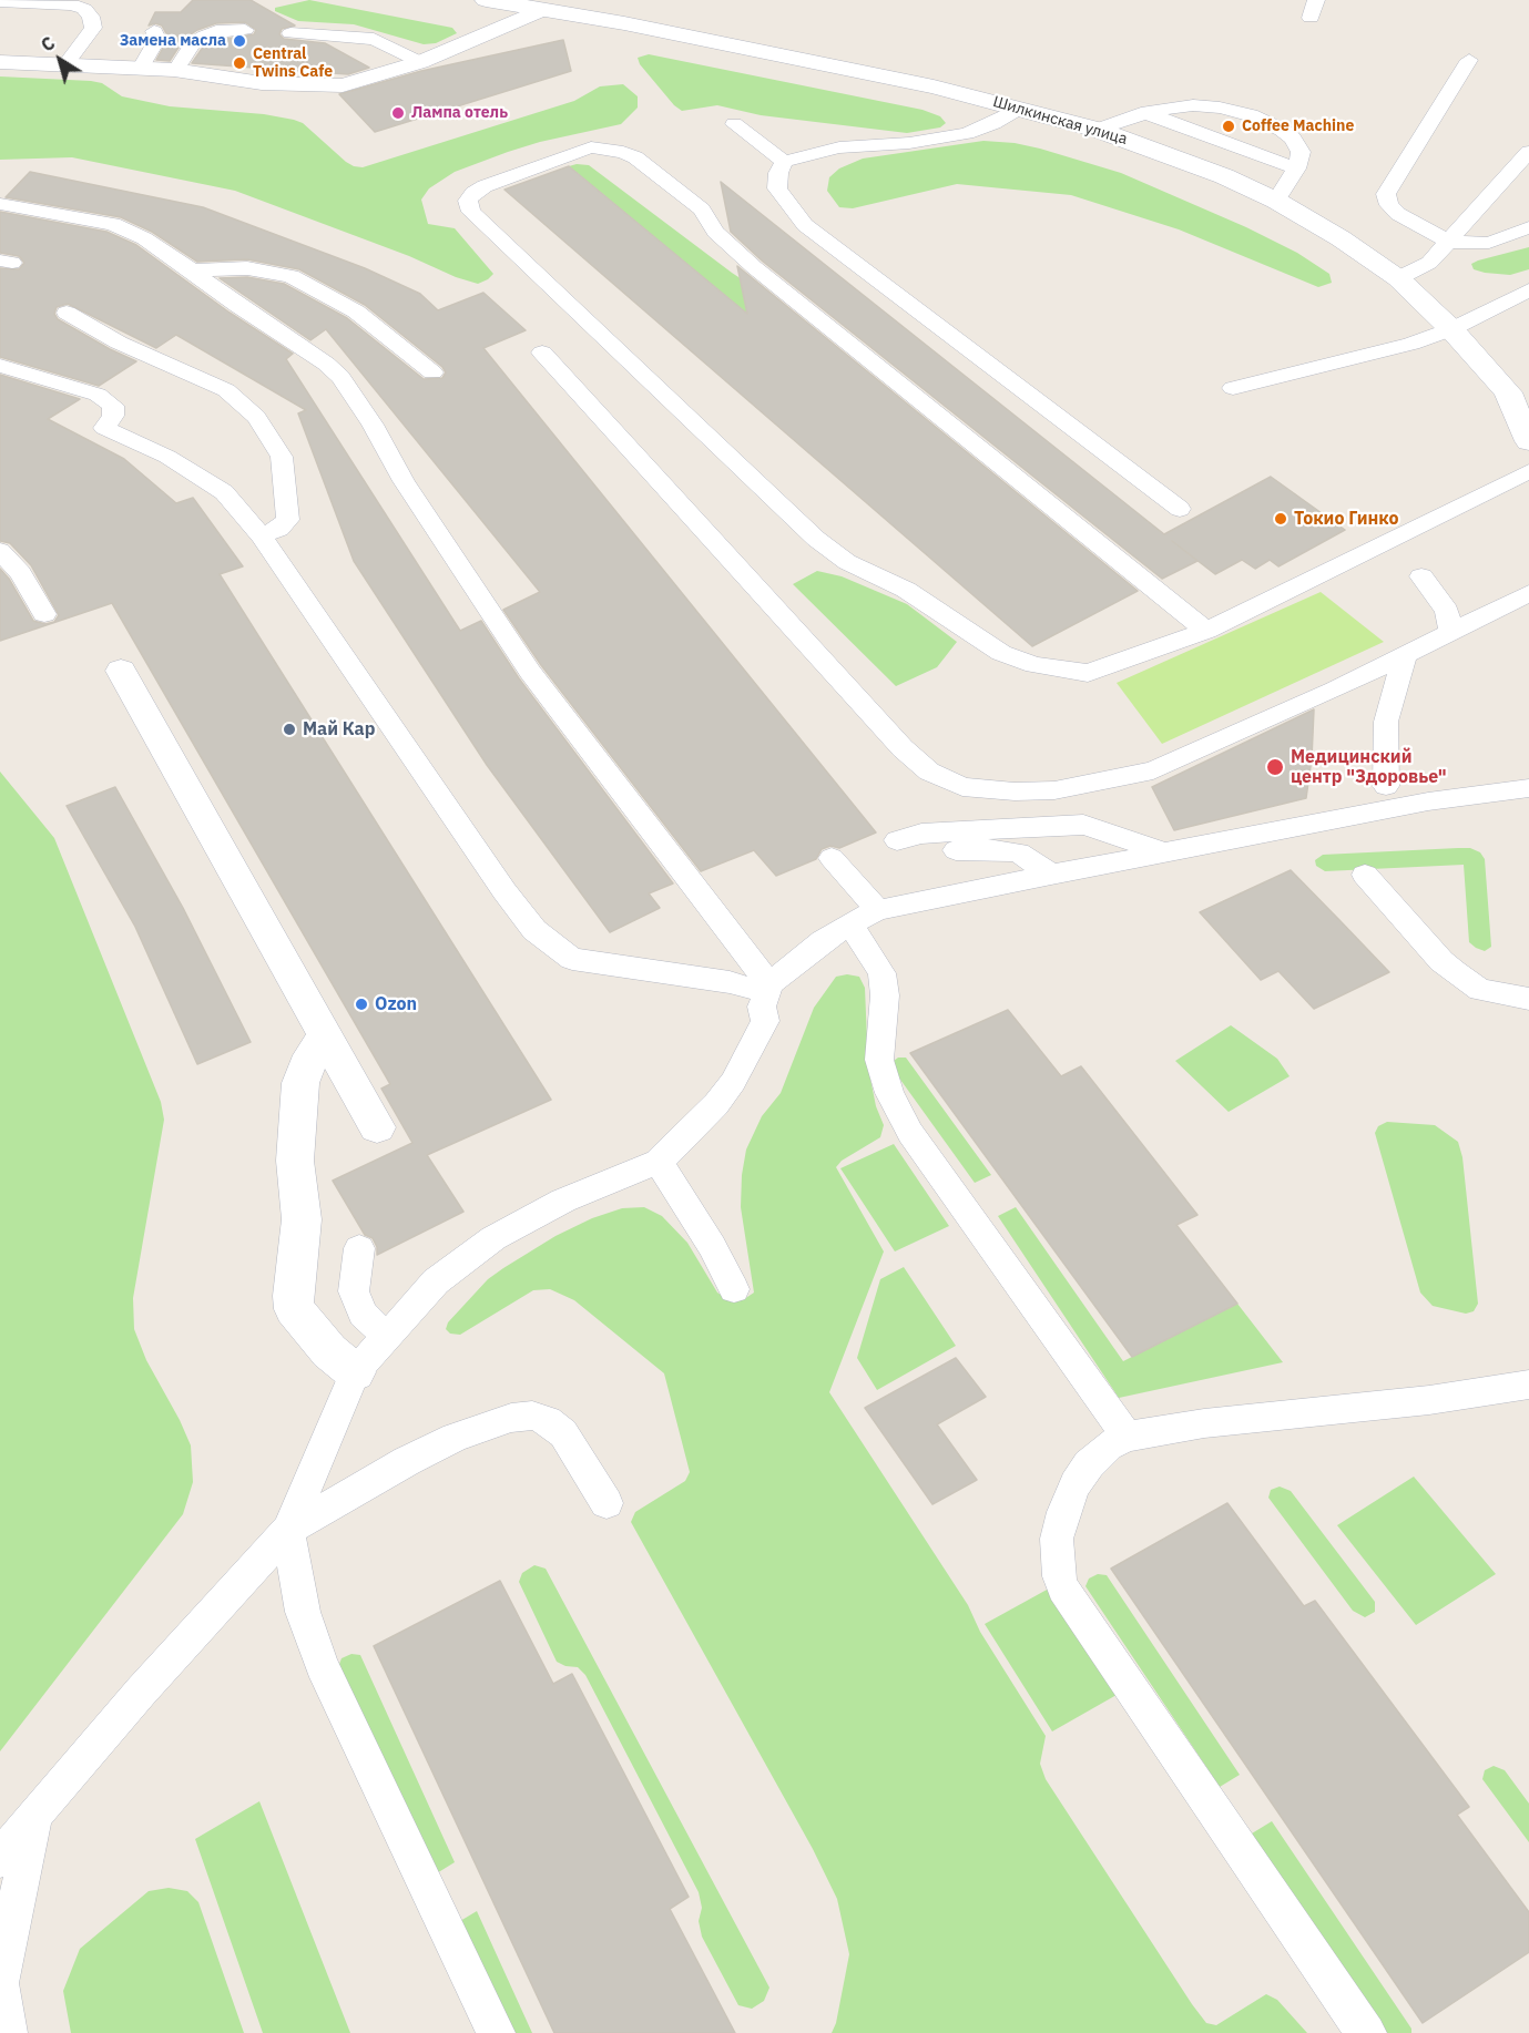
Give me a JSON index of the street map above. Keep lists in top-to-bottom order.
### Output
{
  "streets": {
    "street": ["Шилкинская улица"]
  },
  "places": [
    "Замена масла",
    "Central Twins Cafe",
    "Лампа отель",
    "Coffee Machine",
    "Токио Гинко",
    "Май Кар",
    "Медицинский центр \"Здоровье\"",
    "Ozon"
  ],
  "north": "top left"
}
